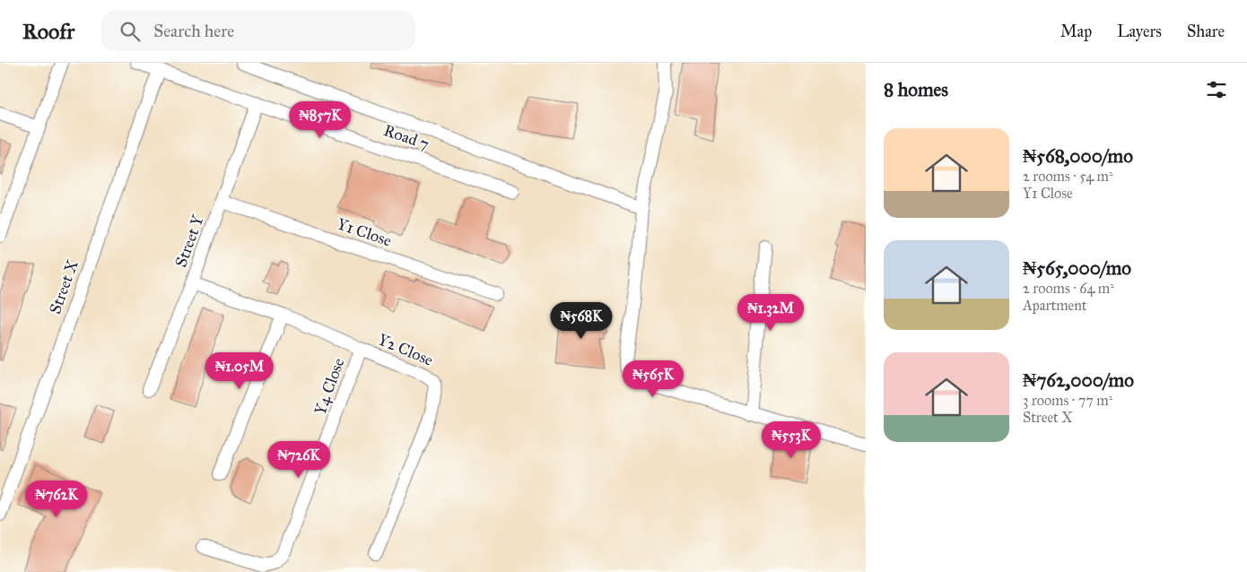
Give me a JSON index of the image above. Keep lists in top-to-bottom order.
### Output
{
  "streets": {
    "street": [
      "Road 7",
      "Y1 Close",
      "Street Y",
      "Street X",
      "Y2 Close",
      "Y4 Close"
    ]
  },
  "crossings": [
    ["Road 7", "Street Y"],
    ["Road 7", "Street X"],
    ["Y1 Close", "Street Y"],
    ["Street Y", "Y2 Close"],
    ["Y2 Close", "Y4 Close"]
  ],
  "page": {
    "header": "Roofr",
    "search": "Search here",
    "nav": ["Map", "Layers", "Share"],
    "heading": "8 homes",
    "price": [
      "₦857K",
      "₦1.32M",
      "₦568K",
      "₦1.05M",
      "₦565K",
      "₦553K",
      "₦726K",
      "₦762K"
    ],
    "list": [
      {
        "name": "₦568,000/mo",
        "note": "2 rooms · 54 m² · Y1 Close"
      },
      {
        "name": "₦565,000/mo",
        "note": "2 rooms · 64 m² · Apartment"
      },
      {
        "name": "₦762,000/mo",
        "note": "3 rooms · 77 m² · Street X"
      }
    ]
  }
}
